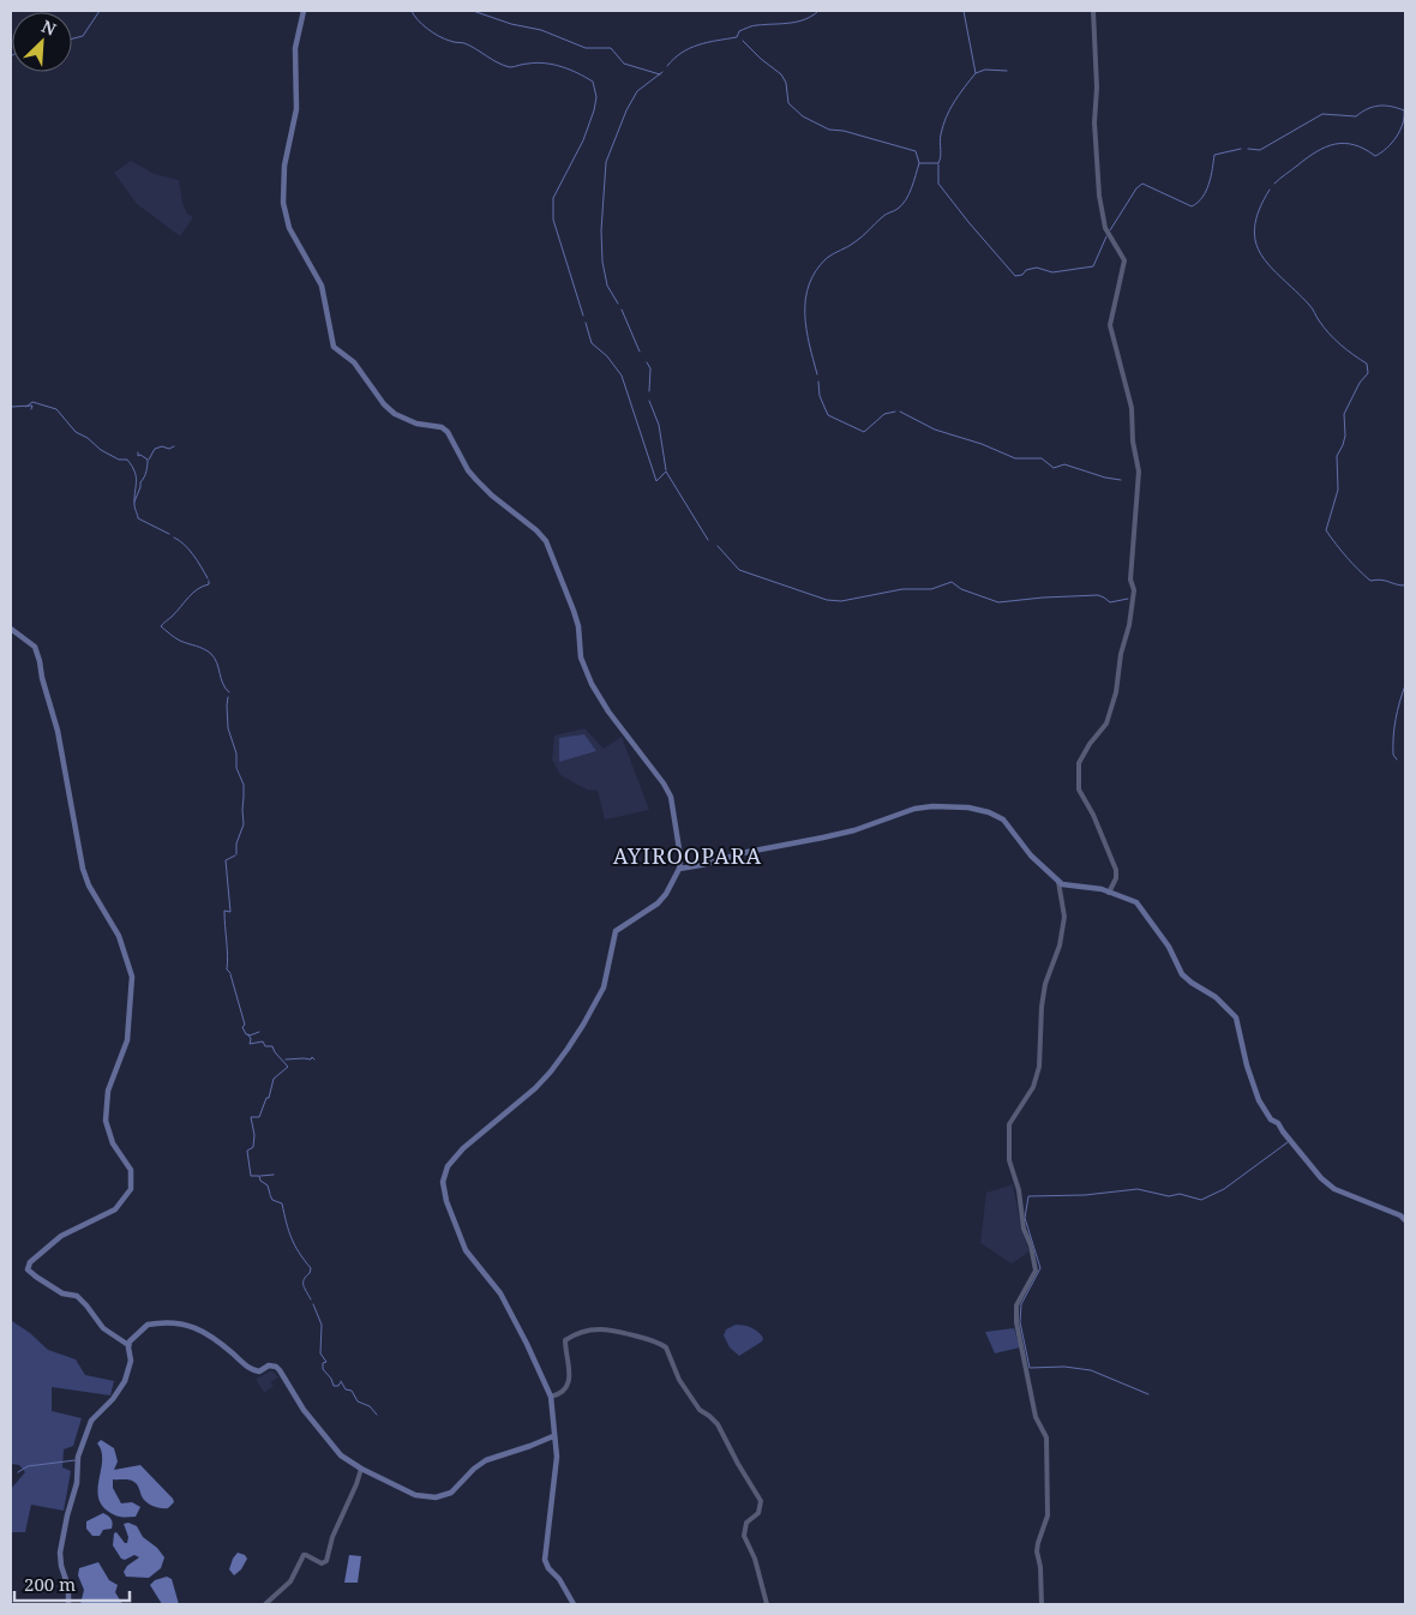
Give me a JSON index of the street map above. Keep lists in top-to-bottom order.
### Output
{
  "districts": ["AYIROOPARA"],
  "scale_bar": "200 m",
  "north": "top right"
}
